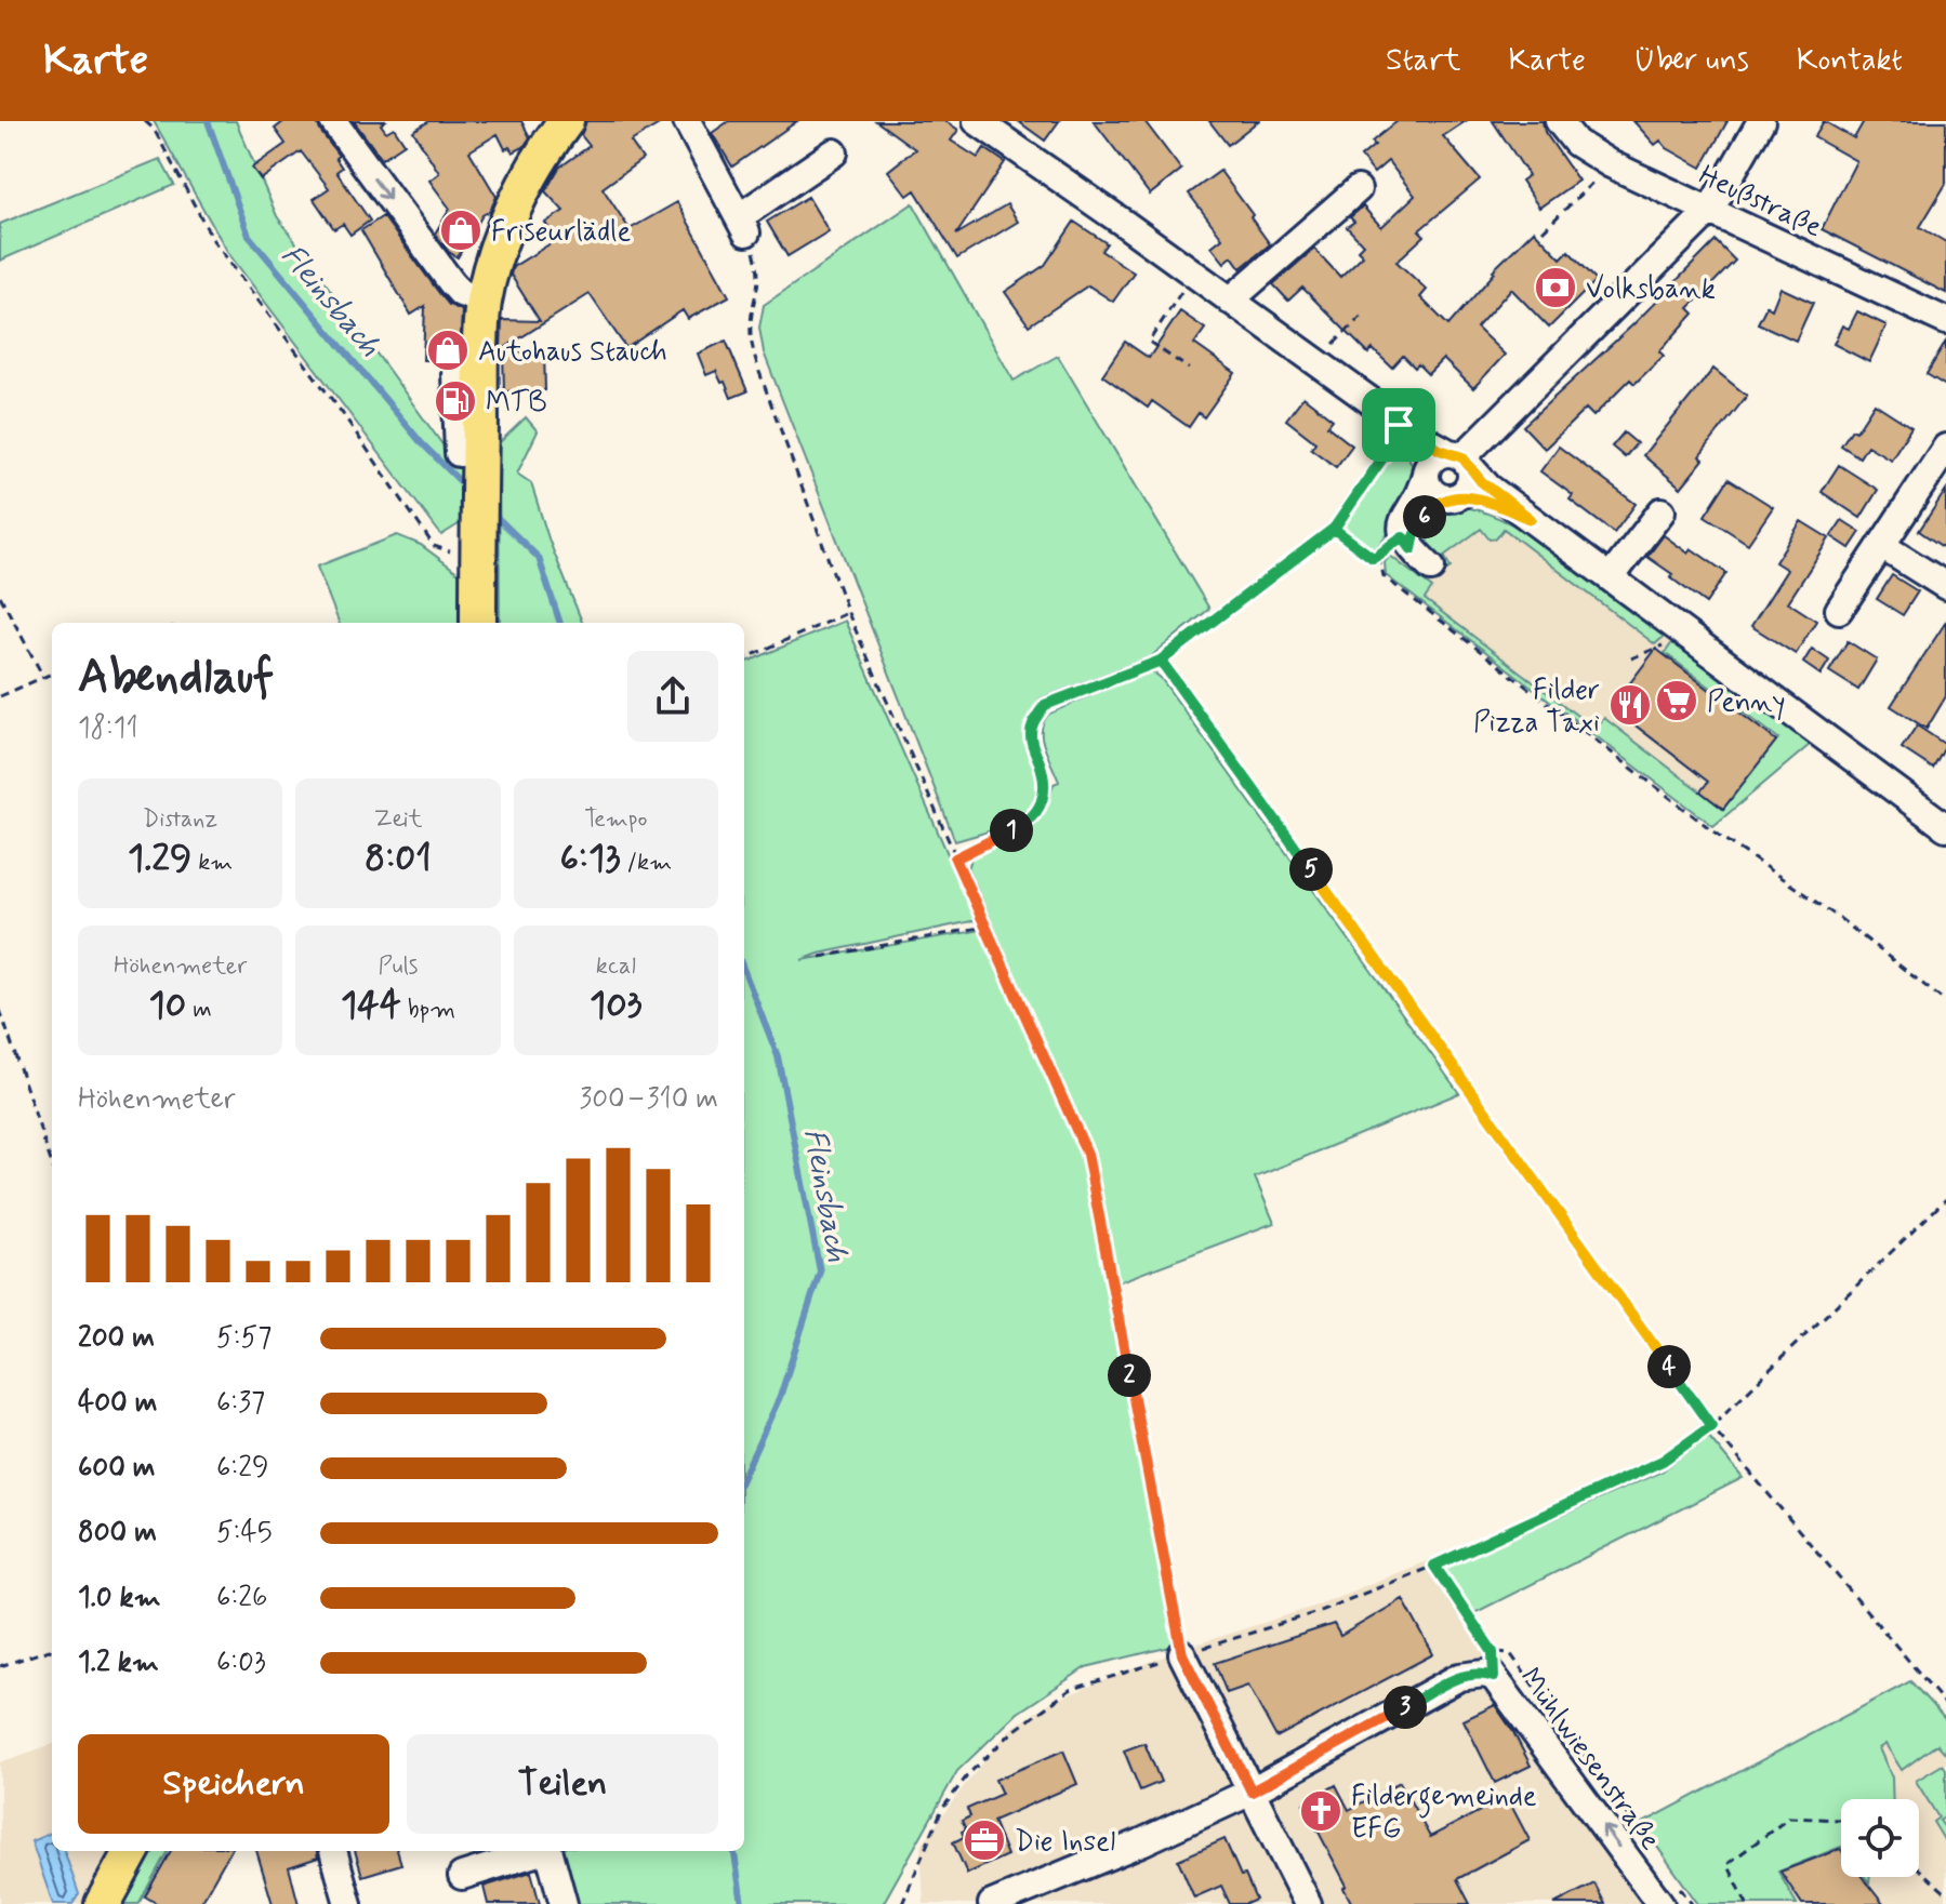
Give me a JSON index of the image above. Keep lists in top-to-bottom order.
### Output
{
  "streets": {
    "street": ["Heußstraße", "Mühlwiesenstraße"]
  },
  "water": ["Fleinsbach"],
  "places": {
    "shop": ["Friseurlädle", "Autohaus Stauch"],
    "bank": ["Volksbank"],
    "fuel station": ["MTB"],
    "supermarket": ["Penny"],
    "restaurant": ["Filder Pizza Taxi"],
    "church": ["Fildergemeinde EFG"],
    "office": ["Die Insel"]
  },
  "page": {
    "header": "Karte",
    "nav": [
      "Start",
      "Karte",
      "Über uns",
      "Kontakt"
    ],
    "pins": [
      "6",
      "1",
      "5",
      "4",
      "2",
      "3"
    ],
    "heading": ["Abendlauf", "18:11"],
    "stats": [
      ["Distanz", "1.29 km"],
      ["Zeit", "8:01"],
      ["Tempo", "6:13 /km"],
      ["Höhenmeter", "10 m"],
      ["Puls", "144 bpm"],
      ["kcal", "103"]
    ],
    "chart": ["Höhenmeter", "300–310 m"],
    "list": [
      {
        "name": "200 m",
        "note": "5:57"
      },
      {
        "name": "400 m",
        "note": "6:37"
      },
      {
        "name": "600 m",
        "note": "6:29"
      },
      {
        "name": "800 m",
        "note": "5:45"
      },
      {
        "name": "1.0 km",
        "note": "6:26"
      },
      {
        "name": "1.2 km",
        "note": "6:03"
      }
    ],
    "buttons": ["Speichern", "Teilen"]
  }
}
